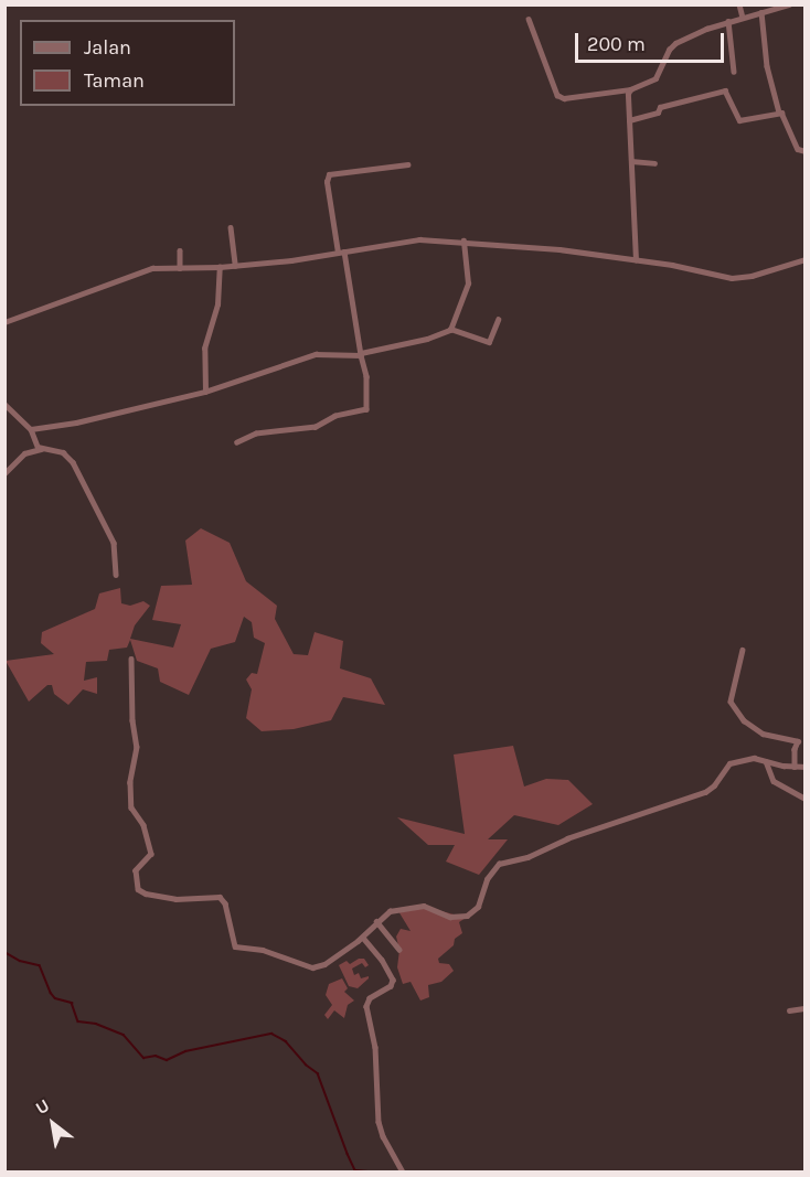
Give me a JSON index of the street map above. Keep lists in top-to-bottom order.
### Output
{
  "legend": ["Jalan", "Taman"],
  "scale_bar": "200 m",
  "north": "top left"
}
